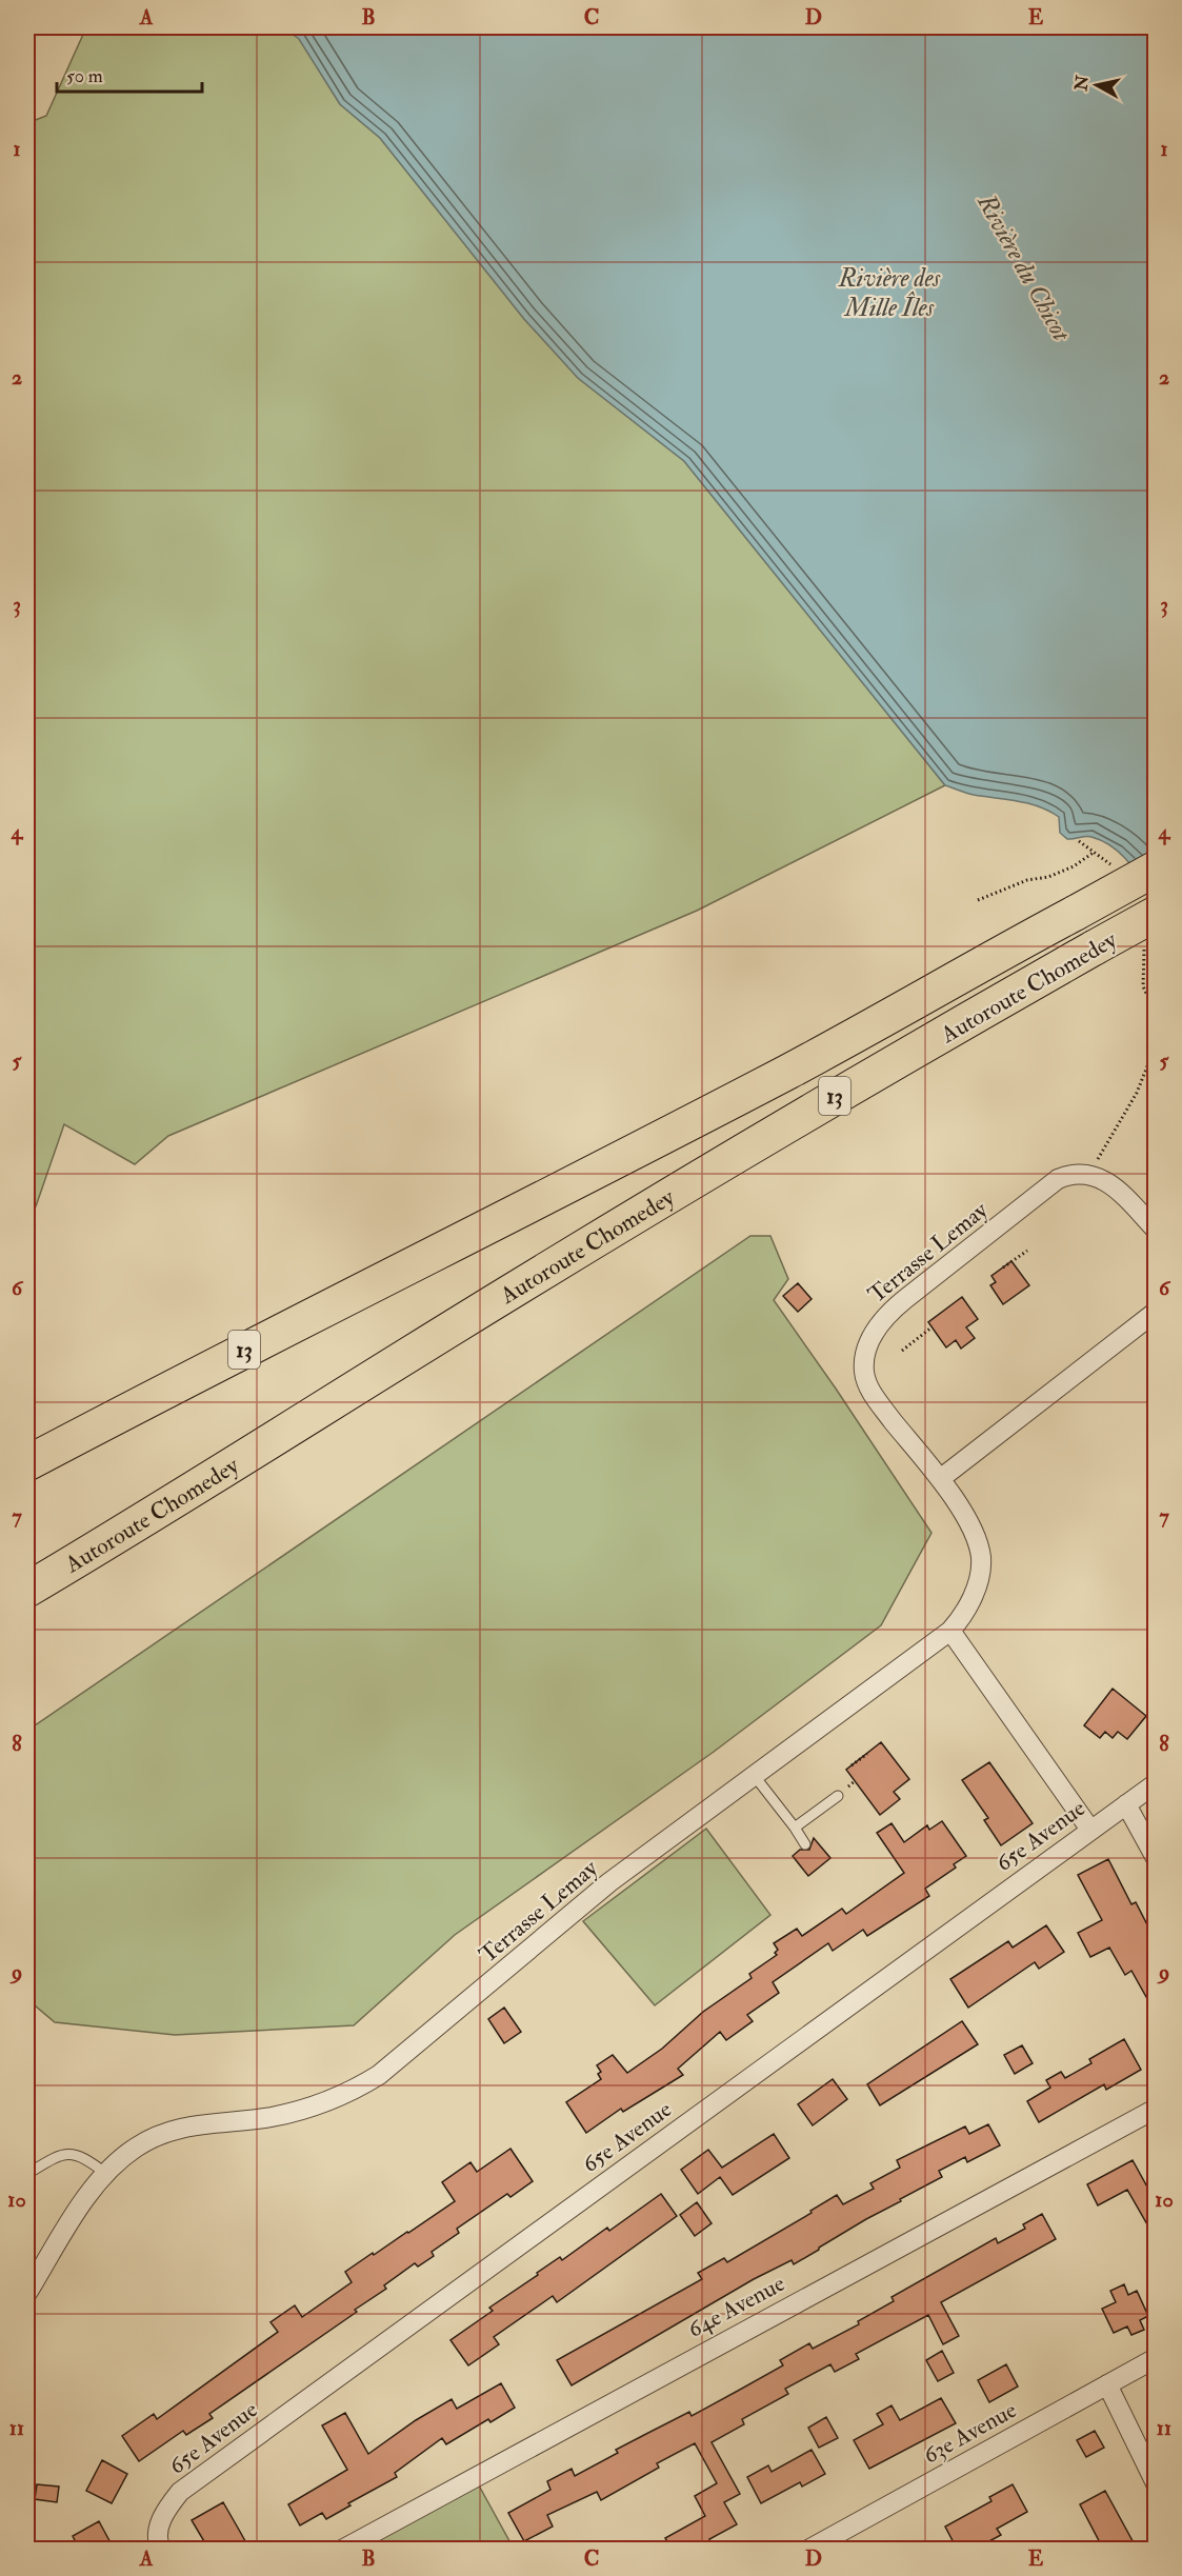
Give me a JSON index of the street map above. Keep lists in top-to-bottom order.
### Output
{
  "streets": {
    "highway": ["Autoroute Chomedey", "13"],
    "street": [
      "Terrasse Lemay",
      "65e Avenue",
      "64e Avenue",
      "63e Avenue"
    ]
  },
  "water": ["Rivière du Chicot", "Rivière des Mille Îles"],
  "scale_bar": "50 m",
  "north": "left",
  "grid": {
    "columns": [
      "A",
      "B",
      "C",
      "D",
      "E"
    ],
    "rows": [
      "1",
      "2",
      "3",
      "4",
      "5",
      "6",
      "7",
      "8",
      "9",
      "10",
      "11"
    ]
  }
}
